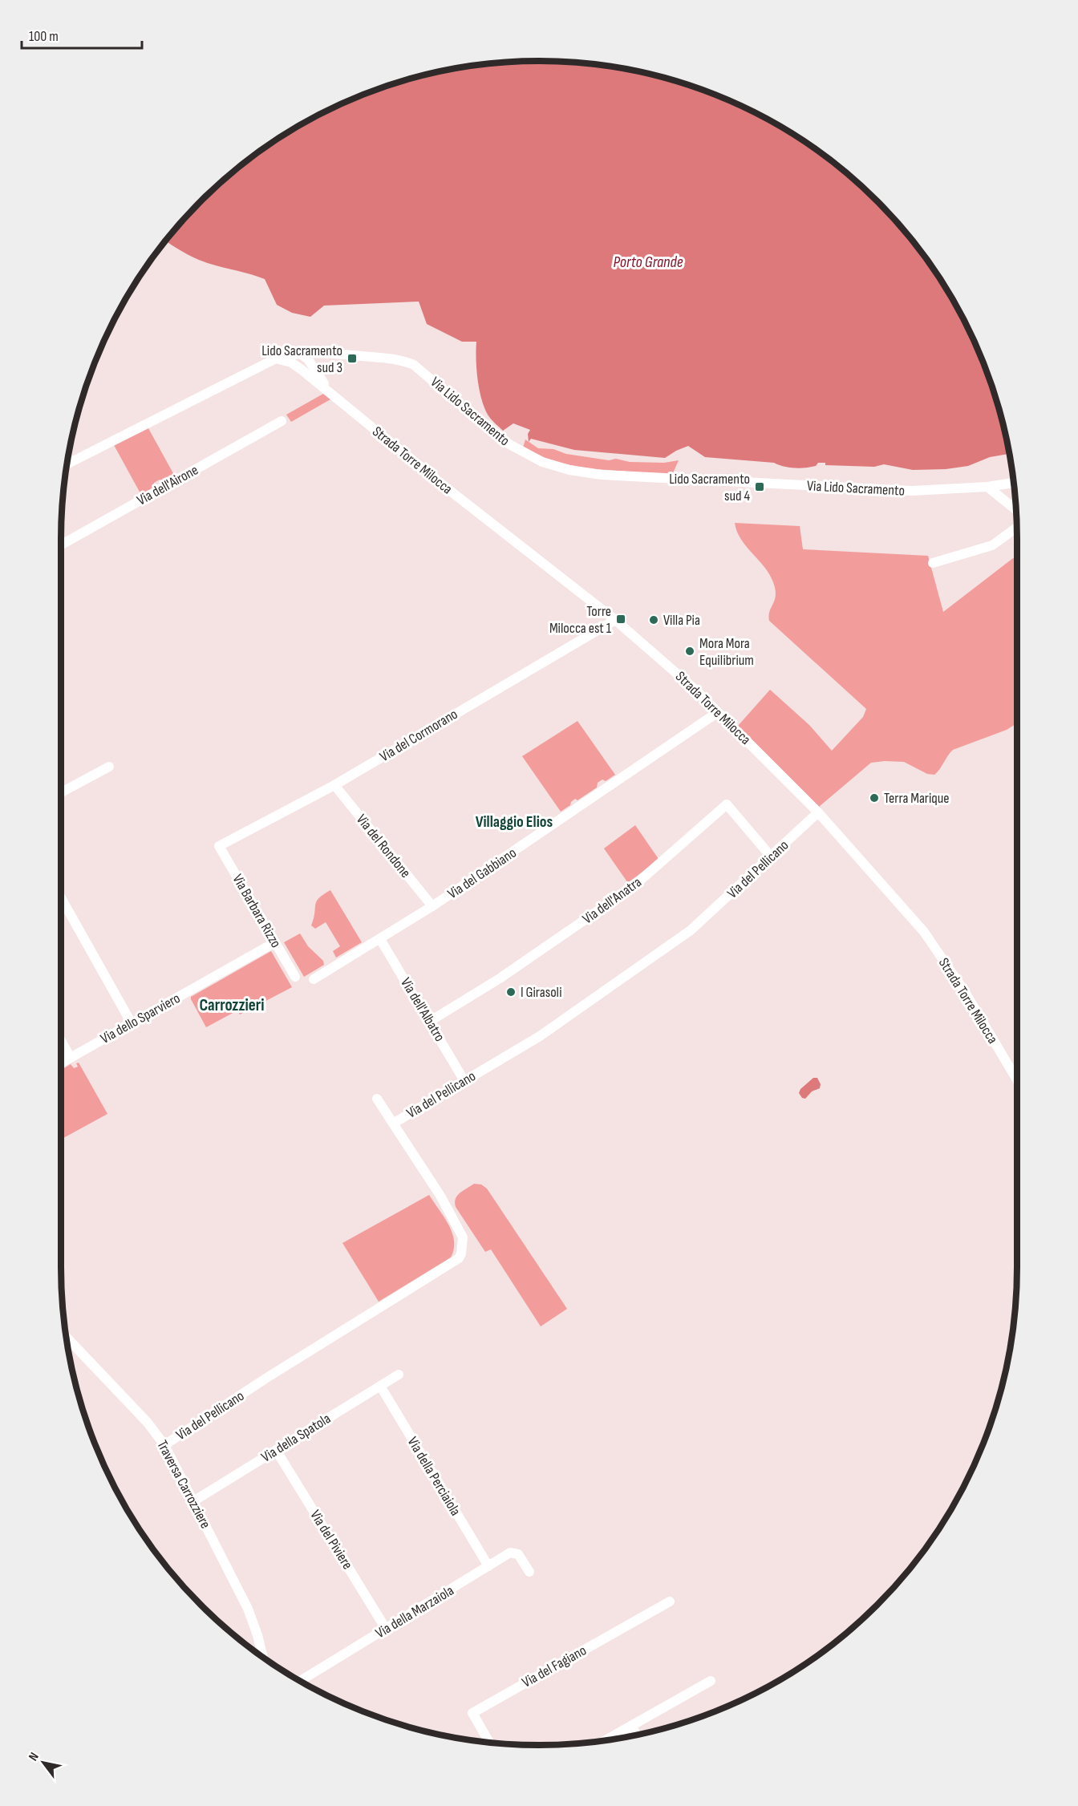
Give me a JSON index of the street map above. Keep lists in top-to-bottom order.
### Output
{
  "streets": {
    "street": [
      "Via Lido Sacramento",
      "Strada Torre Milocca",
      "Via dell'Airone",
      "Via del Cormorano",
      "Via del Rondone",
      "Via del Pellicano",
      "Via del Gabbiano",
      "Via dell'Anatra",
      "Via Barbara Rizzo",
      "Via dell'Albatro",
      "Via dello Sparviero",
      "Via della Spatola",
      "Via della Perciaiola",
      "Traversa Carrozziere",
      "Via del Piviere",
      "Via della Marzaiola",
      "Via del Fagiano"
    ]
  },
  "crossings": [
    ["Via Lido Sacramento", "Strada Torre Milocca"],
    ["Strada Torre Milocca", "Via del Cormorano"],
    ["Strada Torre Milocca", "Via del Pellicano"],
    ["Strada Torre Milocca", "Via del Gabbiano"],
    ["Via del Cormorano", "Via del Rondone"],
    ["Via del Cormorano", "Via Barbara Rizzo"],
    ["Via del Rondone", "Via del Gabbiano"],
    ["Via del Pellicano", "Via dell'Anatra"],
    ["Via del Pellicano", "Via dell'Albatro"],
    ["Via del Pellicano", "Traversa Carrozziere"],
    ["Via del Gabbiano", "Via dell'Albatro"],
    ["Via dell'Anatra", "Via dell'Albatro"],
    ["Via Barbara Rizzo", "Via dello Sparviero"],
    ["Via della Spatola", "Via della Perciaiola"],
    ["Via della Spatola", "Traversa Carrozziere"],
    ["Via della Spatola", "Via del Piviere"],
    ["Via della Perciaiola", "Via della Marzaiola"],
    ["Via del Piviere", "Via della Marzaiola"]
  ],
  "districts": ["Villaggio Elios", "Carrozzieri"],
  "water": ["Porto Grande"],
  "places": {
    "transit": ["Lido Sacramento sud 3", "Lido Sacramento sud 4", "Torre Milocca est 1"],
    "other": [
      "Villa Pia",
      "Mora Mora Equilibrium",
      "Terra Marique",
      "I Girasoli"
    ]
  },
  "scale_bar": "100 m",
  "north": "top left"
}
